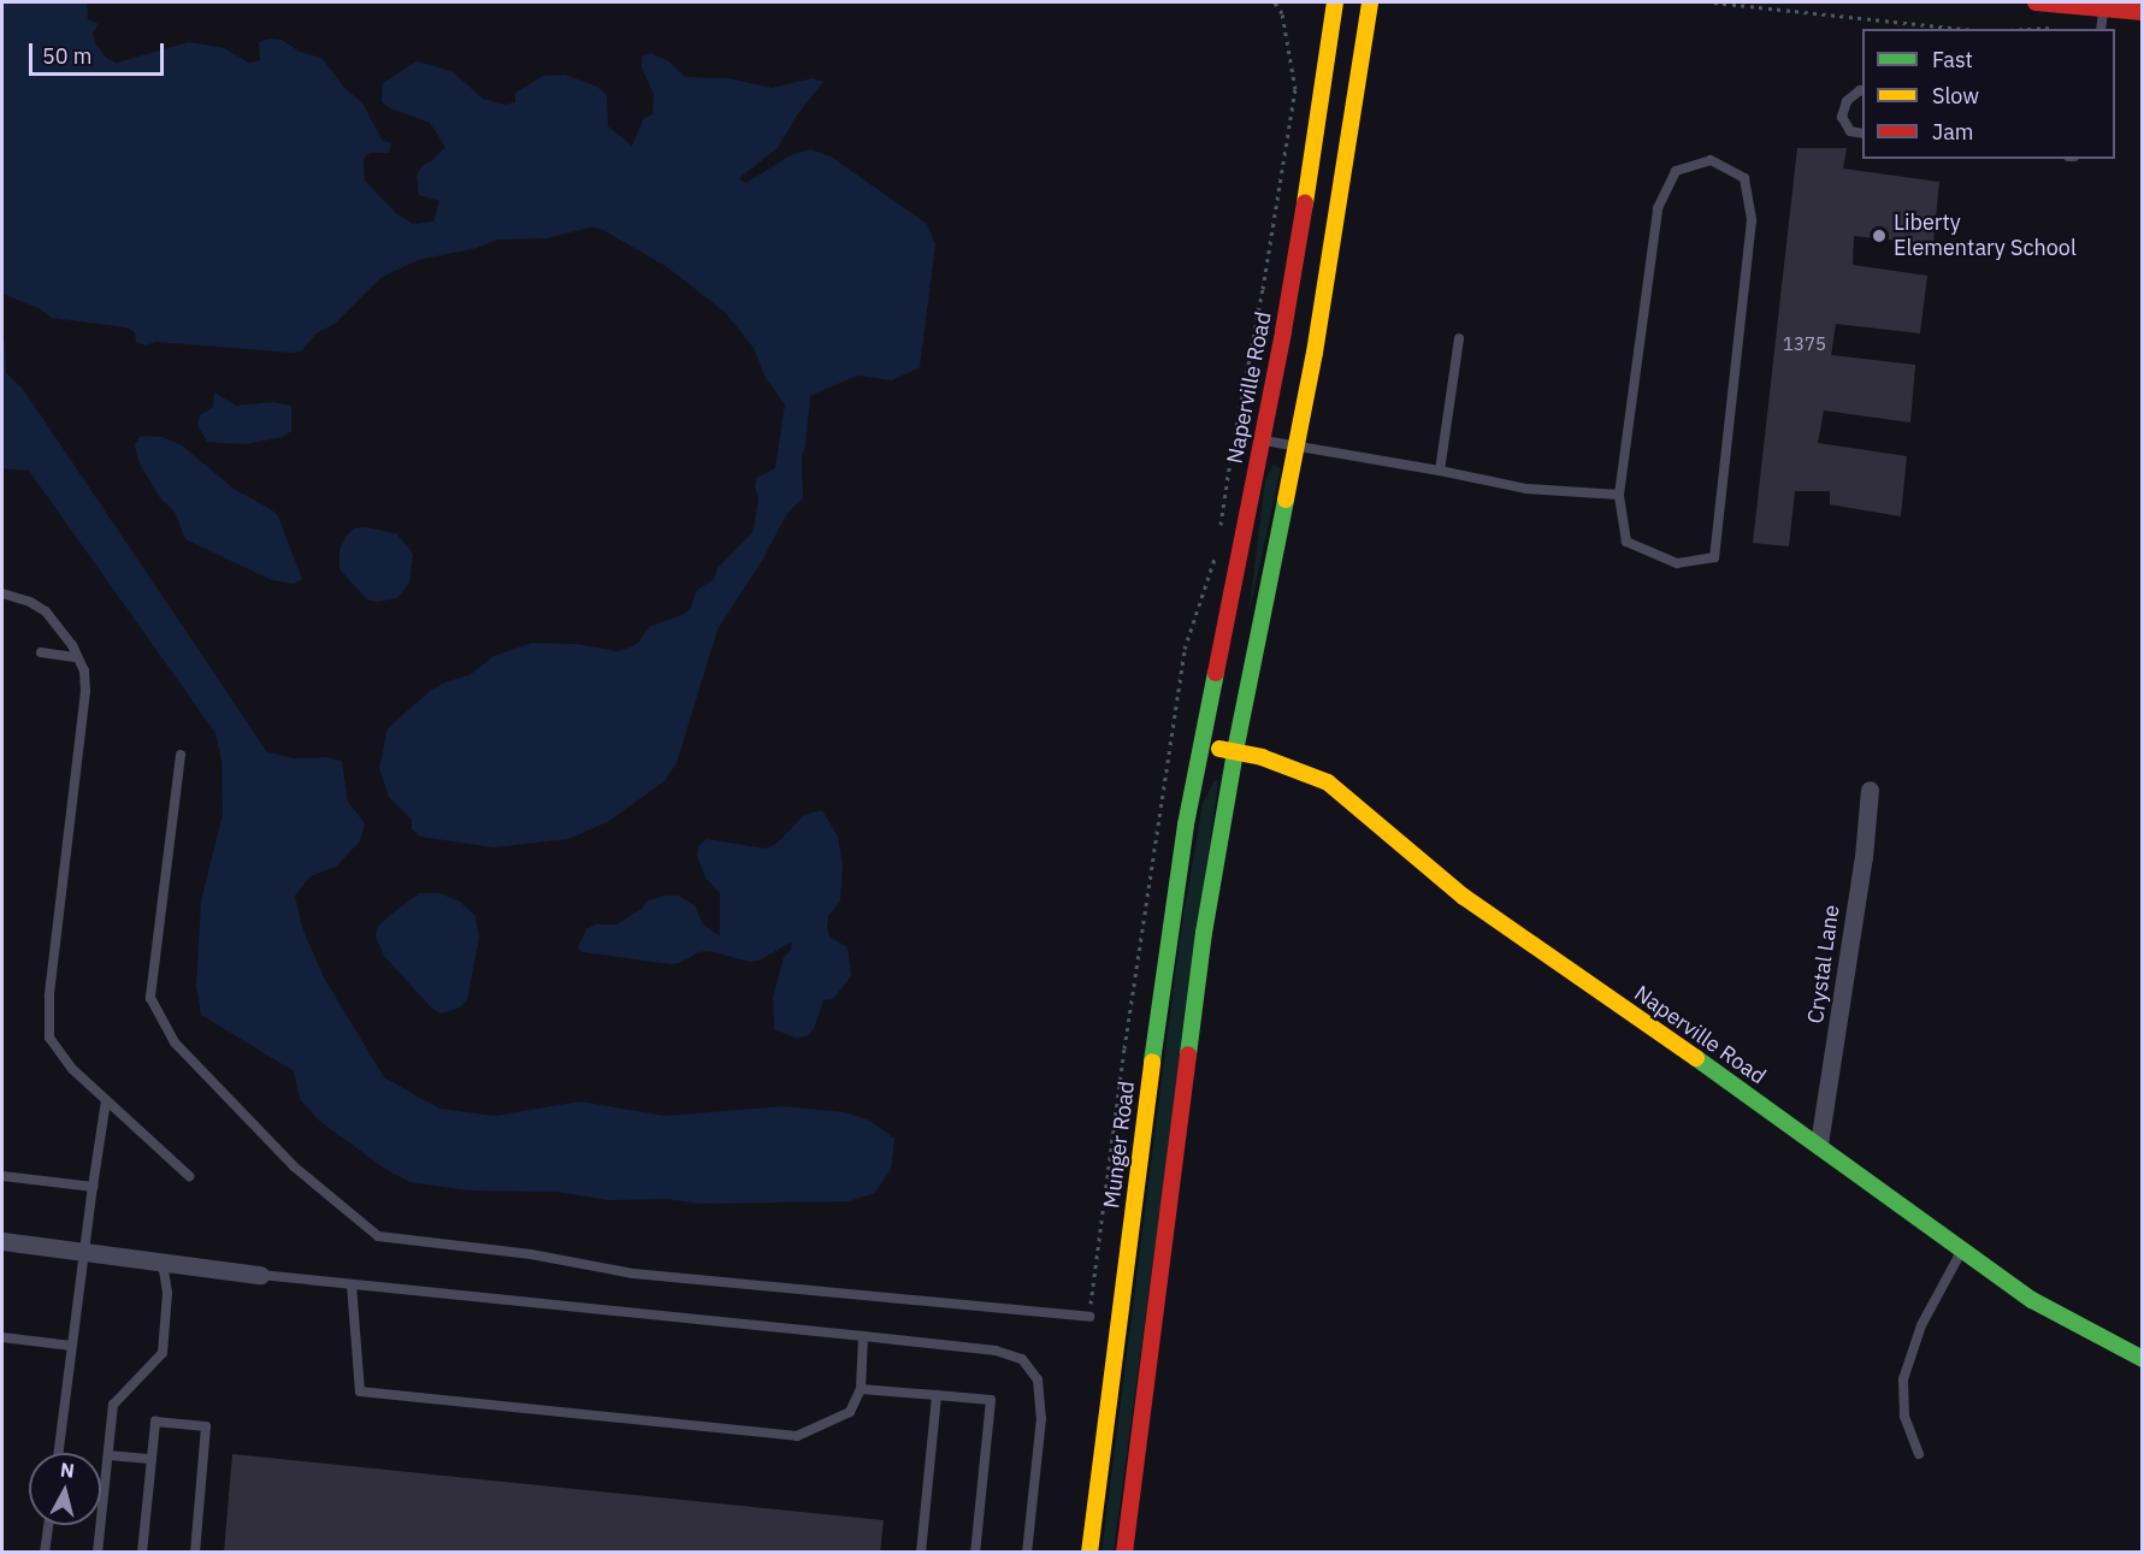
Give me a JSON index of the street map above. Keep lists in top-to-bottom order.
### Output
{
  "streets": {
    "street": ["Naperville Road", "Crystal Lane", "Munger Road"]
  },
  "crossings": [
    ["Naperville Road", "Crystal Lane"],
    ["Naperville Road", "Munger Road"]
  ],
  "places": ["Liberty Elementary School"],
  "house_numbers": ["1375"],
  "legend": ["Fast", "Slow", "Jam"],
  "scale_bar": "50 m",
  "north": "top"
}
